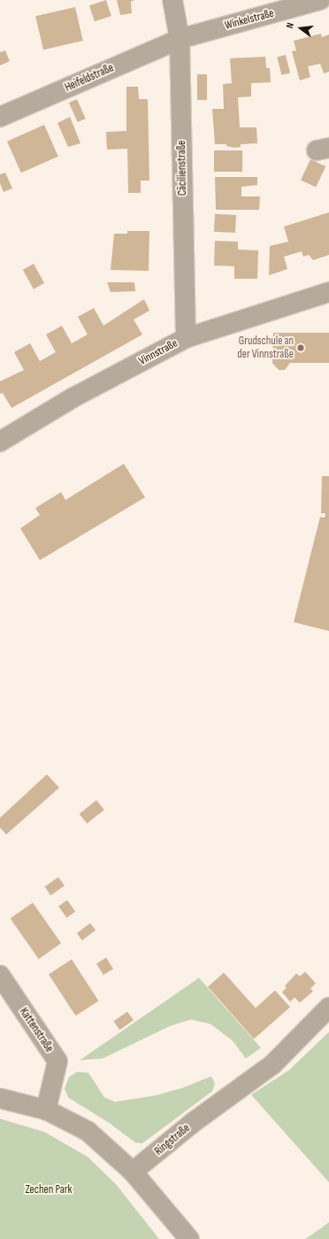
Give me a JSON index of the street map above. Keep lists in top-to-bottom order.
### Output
{
  "streets": {
    "street": [
      "Winkelstraße",
      "Heifeldstraße",
      "Cäcilienstraße",
      "Vinnstraße",
      "Kattenstraße",
      "Ringstraße"
    ]
  },
  "crossings": [
    ["Winkelstraße", "Heifeldstraße"],
    ["Winkelstraße", "Cäcilienstraße"],
    ["Heifeldstraße", "Cäcilienstraße"],
    ["Cäcilienstraße", "Vinnstraße"]
  ],
  "parks": ["Zechen Park"],
  "places": ["Grudschule an der Vinnstraße"],
  "north": "left"
}
